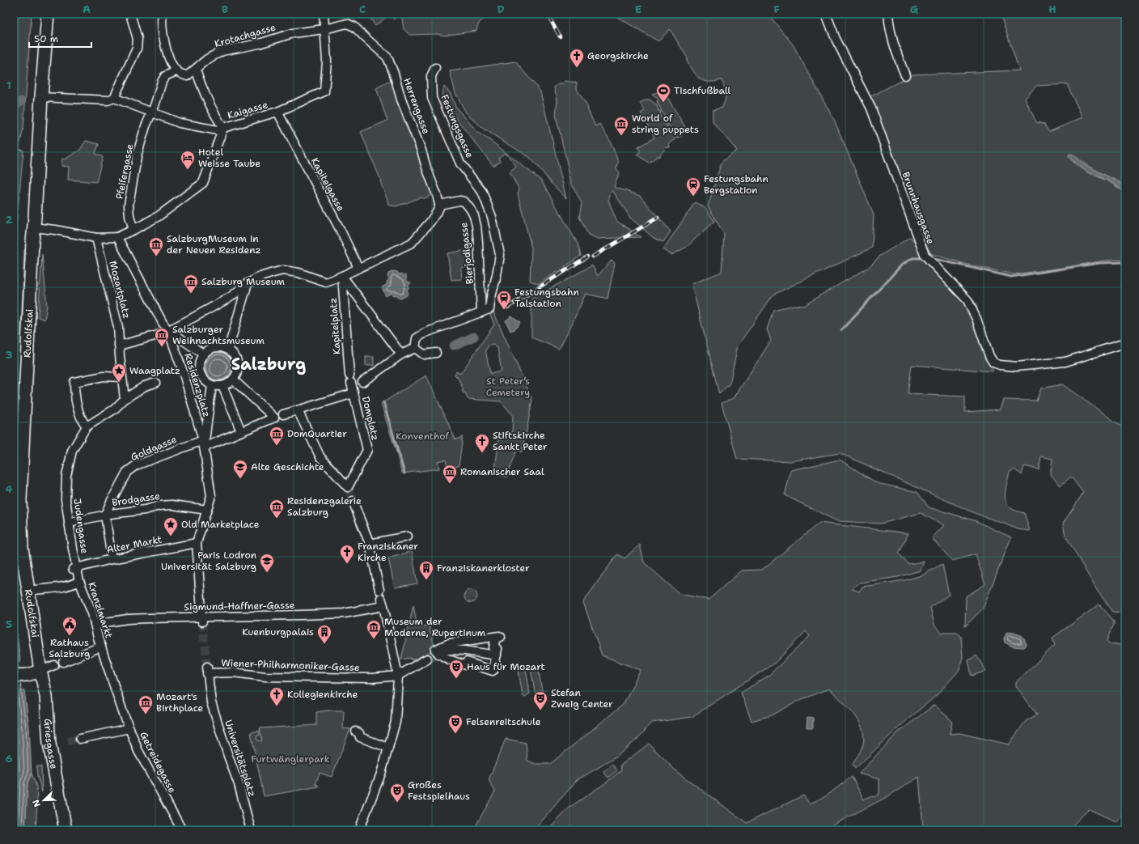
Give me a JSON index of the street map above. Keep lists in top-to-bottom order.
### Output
{
  "streets": {
    "main road": ["Rudolfskai", "Griesgasse"],
    "street": [
      "Krotachgasse",
      "Herrengasse",
      "Kaigasse",
      "Festungsgasse",
      "Pfeifergasse",
      "Kapitelgasse",
      "Brunnhausgasse",
      "Bierjodlgasse",
      "Mozartplatz",
      "Kapitelplatz",
      "Residenzplatz",
      "Domplatz",
      "Goldgasse",
      "Brodgasse",
      "Judengasse",
      "Alter Markt",
      "Sigmund-Haffner-Gasse",
      "Kranzlmarkt",
      "Wiener-Philharmoniker-Gasse",
      "Universitätsplatz",
      "Getreidegasse"
    ]
  },
  "crossings": [
    ["Krotachgasse", "Herrengasse"],
    ["Krotachgasse", "Kaigasse"],
    ["Herrengasse", "Kaigasse"],
    ["Herrengasse", "Bierjodlgasse"],
    ["Kaigasse", "Pfeifergasse"],
    ["Kaigasse", "Kapitelgasse"],
    ["Festungsgasse", "Bierjodlgasse"],
    ["Mozartplatz", "Residenzplatz"],
    ["Kapitelplatz", "Domplatz"],
    ["Rudolfskai", "Griesgasse"],
    ["Residenzplatz", "Goldgasse"],
    ["Residenzplatz", "Brodgasse"],
    ["Goldgasse", "Brodgasse"],
    ["Brodgasse", "Judengasse"],
    ["Judengasse", "Alter Markt"],
    ["Sigmund-Haffner-Gasse", "Kranzlmarkt"],
    ["Kranzlmarkt", "Getreidegasse"],
    ["Wiener-Philharmoniker-Gasse", "Universitätsplatz"]
  ],
  "districts": ["Salzburg"],
  "parks": ["St Peter’s Cemetery", "Konventhof", "Furtwänglerpark"],
  "places": {
    "church": [
      "Georgskirche",
      "Stiftskirche Sankt Peter",
      "Franziskaner Kirche",
      "Kollegienkirche"
    ],
    "sports": ["Tischfußball"],
    "museum": [
      "World of string puppets",
      "SalzburgMuseum in der Neuen Residenz",
      "Salzburg Museum",
      "Salzburger Weihnachtsmuseum",
      "DomQuartier",
      "Romanischer Saal",
      "Residenzgalerie Salzburg",
      "Museum der Moderne, Rupertinum",
      "Mozart's Birthplace"
    ],
    "hotel": ["Hotel Weisse Taube"],
    "station": ["Festungsbahn Bergstation", "Festungsbahn Talstation"],
    "place": ["Waagplatz", "Old Marketplace"],
    "school or university": ["Alte Geschichte", "Paris Lodron Universität Salzburg"],
    "building": ["Franziskanerkloster", "Kuenburgpalais"],
    "public building": ["Rathaus Salzburg"],
    "theatre": [
      "Haus für Mozart",
      "Stefan Zweig Center",
      "Felsenreitschule",
      "Großes Festspielhaus"
    ]
  },
  "scale_bar": "50 m",
  "north": "bottom left",
  "grid": {
    "columns": [
      "A",
      "B",
      "C",
      "D",
      "E",
      "F",
      "G",
      "H"
    ],
    "rows": [
      "1",
      "2",
      "3",
      "4",
      "5",
      "6"
    ]
  }
}
